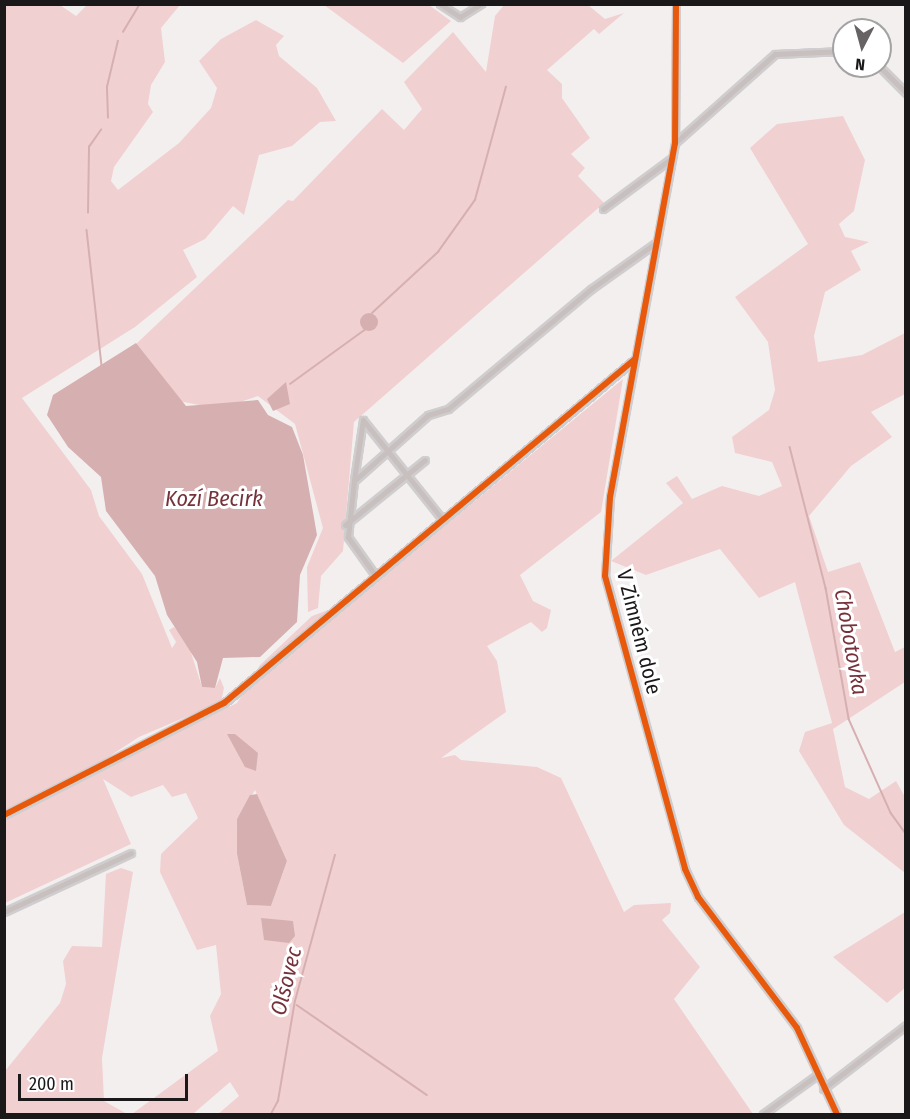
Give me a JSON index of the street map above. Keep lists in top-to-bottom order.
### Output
{
  "streets": {
    "street": ["V Zimném dole"]
  },
  "water": ["Kozí Becirk", "Chobotovka", "Olšovec"],
  "scale_bar": "200 m",
  "north": "bottom"
}
